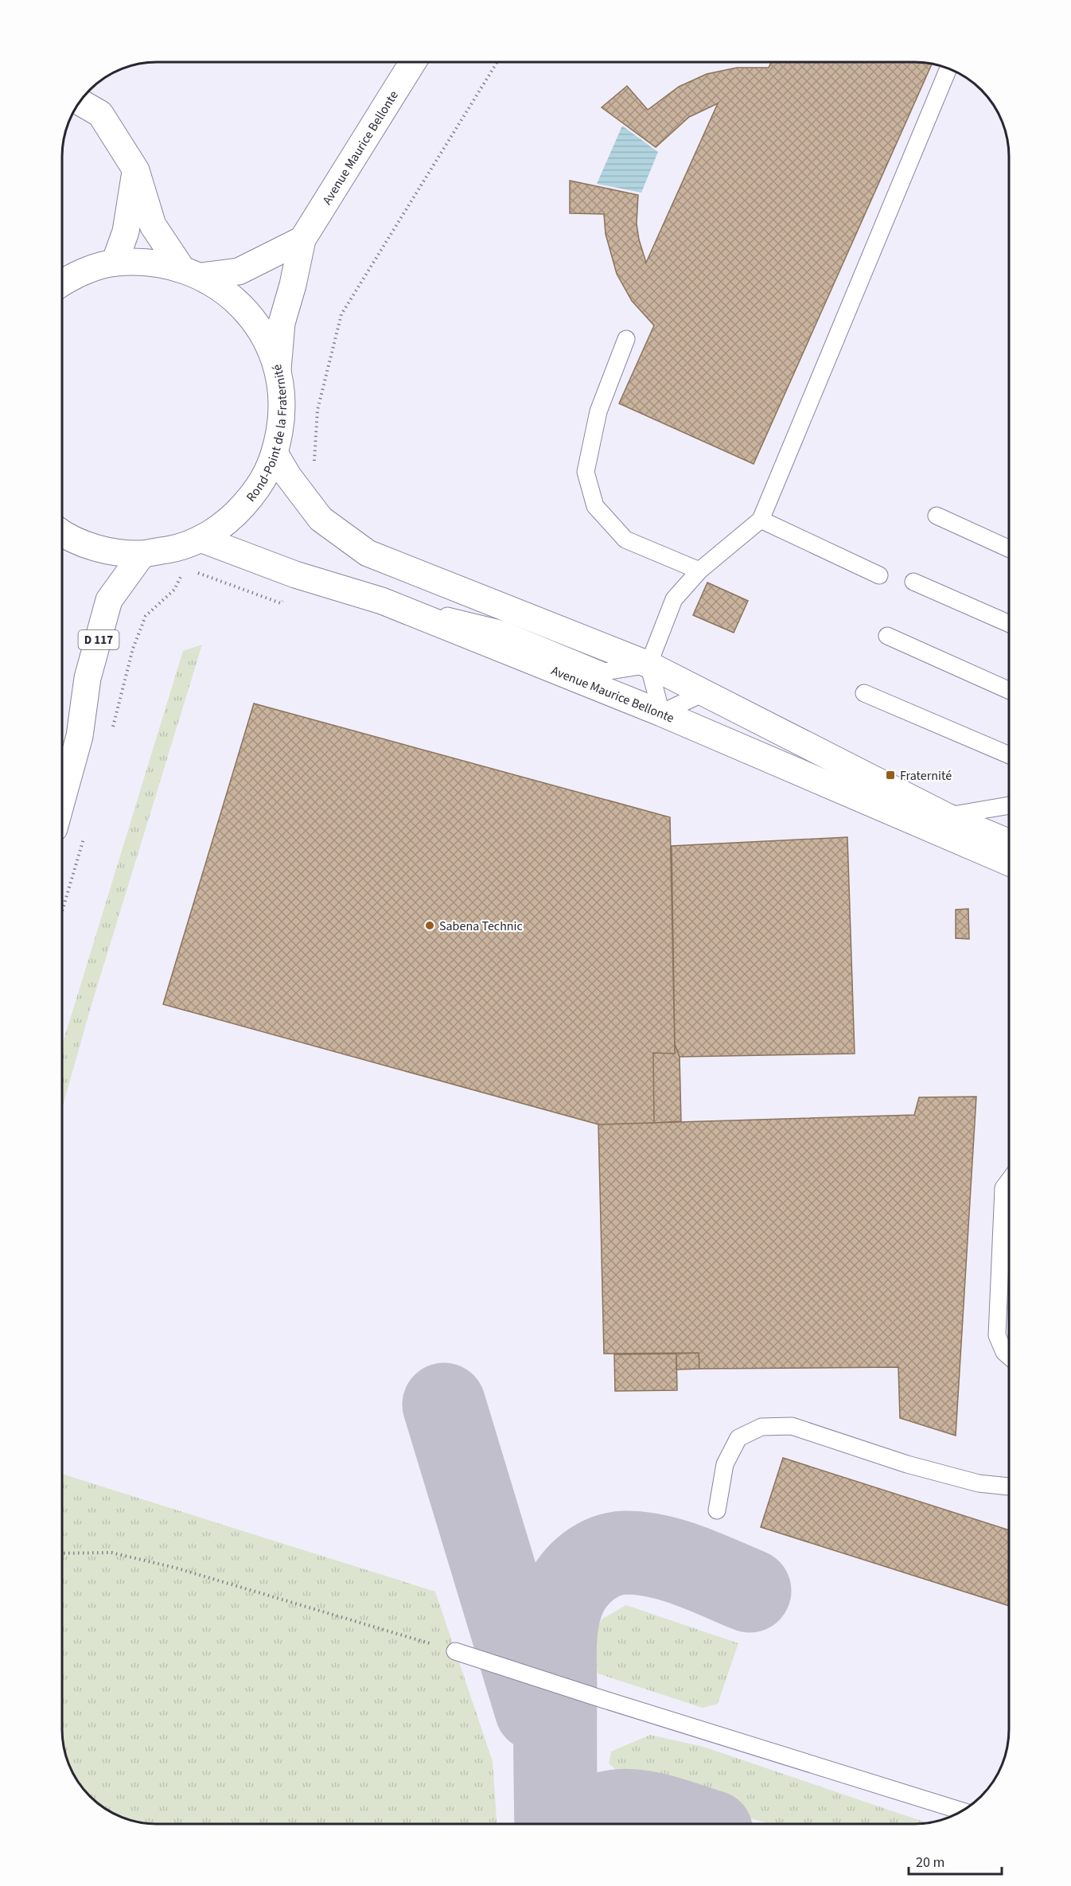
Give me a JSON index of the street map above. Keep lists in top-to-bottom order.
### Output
{
  "streets": {
    "street": ["Avenue Maurice Bellonte", "Rond-Point de la Fraternité", "D 117"]
  },
  "crossings": [
    ["Avenue Maurice Bellonte", "Rond-Point de la Fraternité"],
    ["Rond-Point de la Fraternité", "D 117"]
  ],
  "places": {
    "transit": ["Fraternité"],
    "other": ["Sabena Technic"]
  },
  "scale_bar": "20 m"
}
